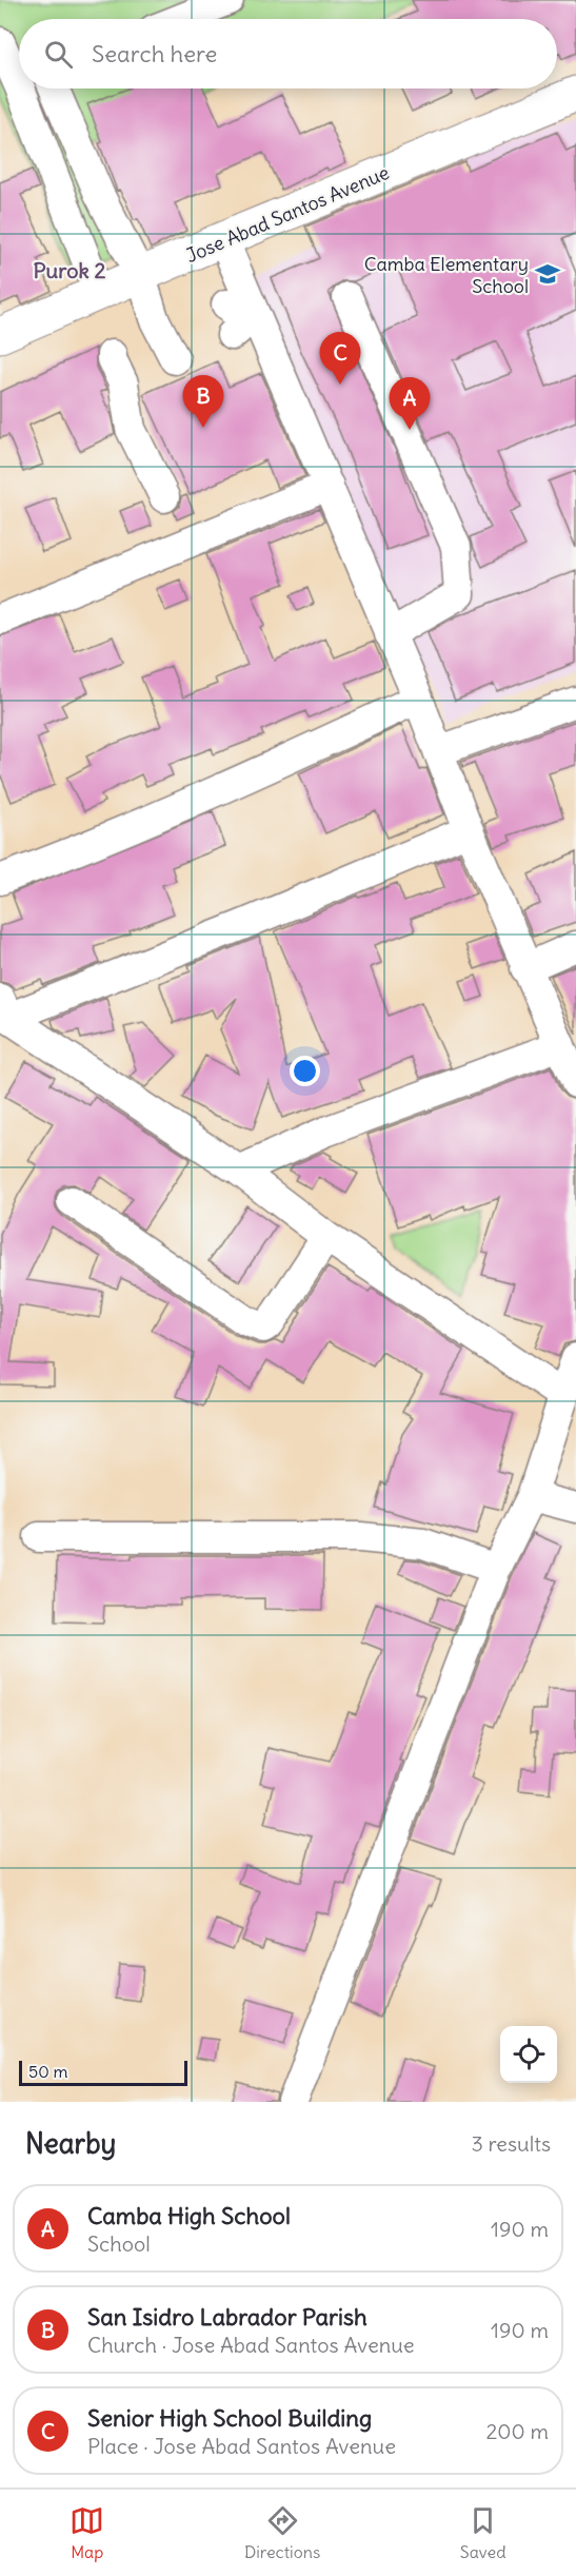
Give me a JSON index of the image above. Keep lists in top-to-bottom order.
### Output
{
  "streets": {
    "highway": ["Jose Abad Santos Avenue"]
  },
  "districts": ["Purok 2"],
  "places": {
    "school or university": ["Camba Elementary School"]
  },
  "scale_bar": "50 m",
  "page": {
    "search": "Search here",
    "pins": ["C", "B", "A"],
    "scale": "50 m",
    "heading": ["Nearby", "3 results"],
    "list": [
      {
        "mark": "A",
        "name": "Camba High School",
        "note": "School",
        "value": "190 m"
      },
      {
        "mark": "B",
        "name": "San Isidro Labrador Parish",
        "note": "Church · Jose Abad Santos Avenue",
        "value": "190 m"
      },
      {
        "mark": "C",
        "name": "Senior High School Building",
        "note": "Place · Jose Abad Santos Avenue",
        "value": "200 m"
      }
    ],
    "nav": ["Map", "Directions", "Saved"]
  }
}
